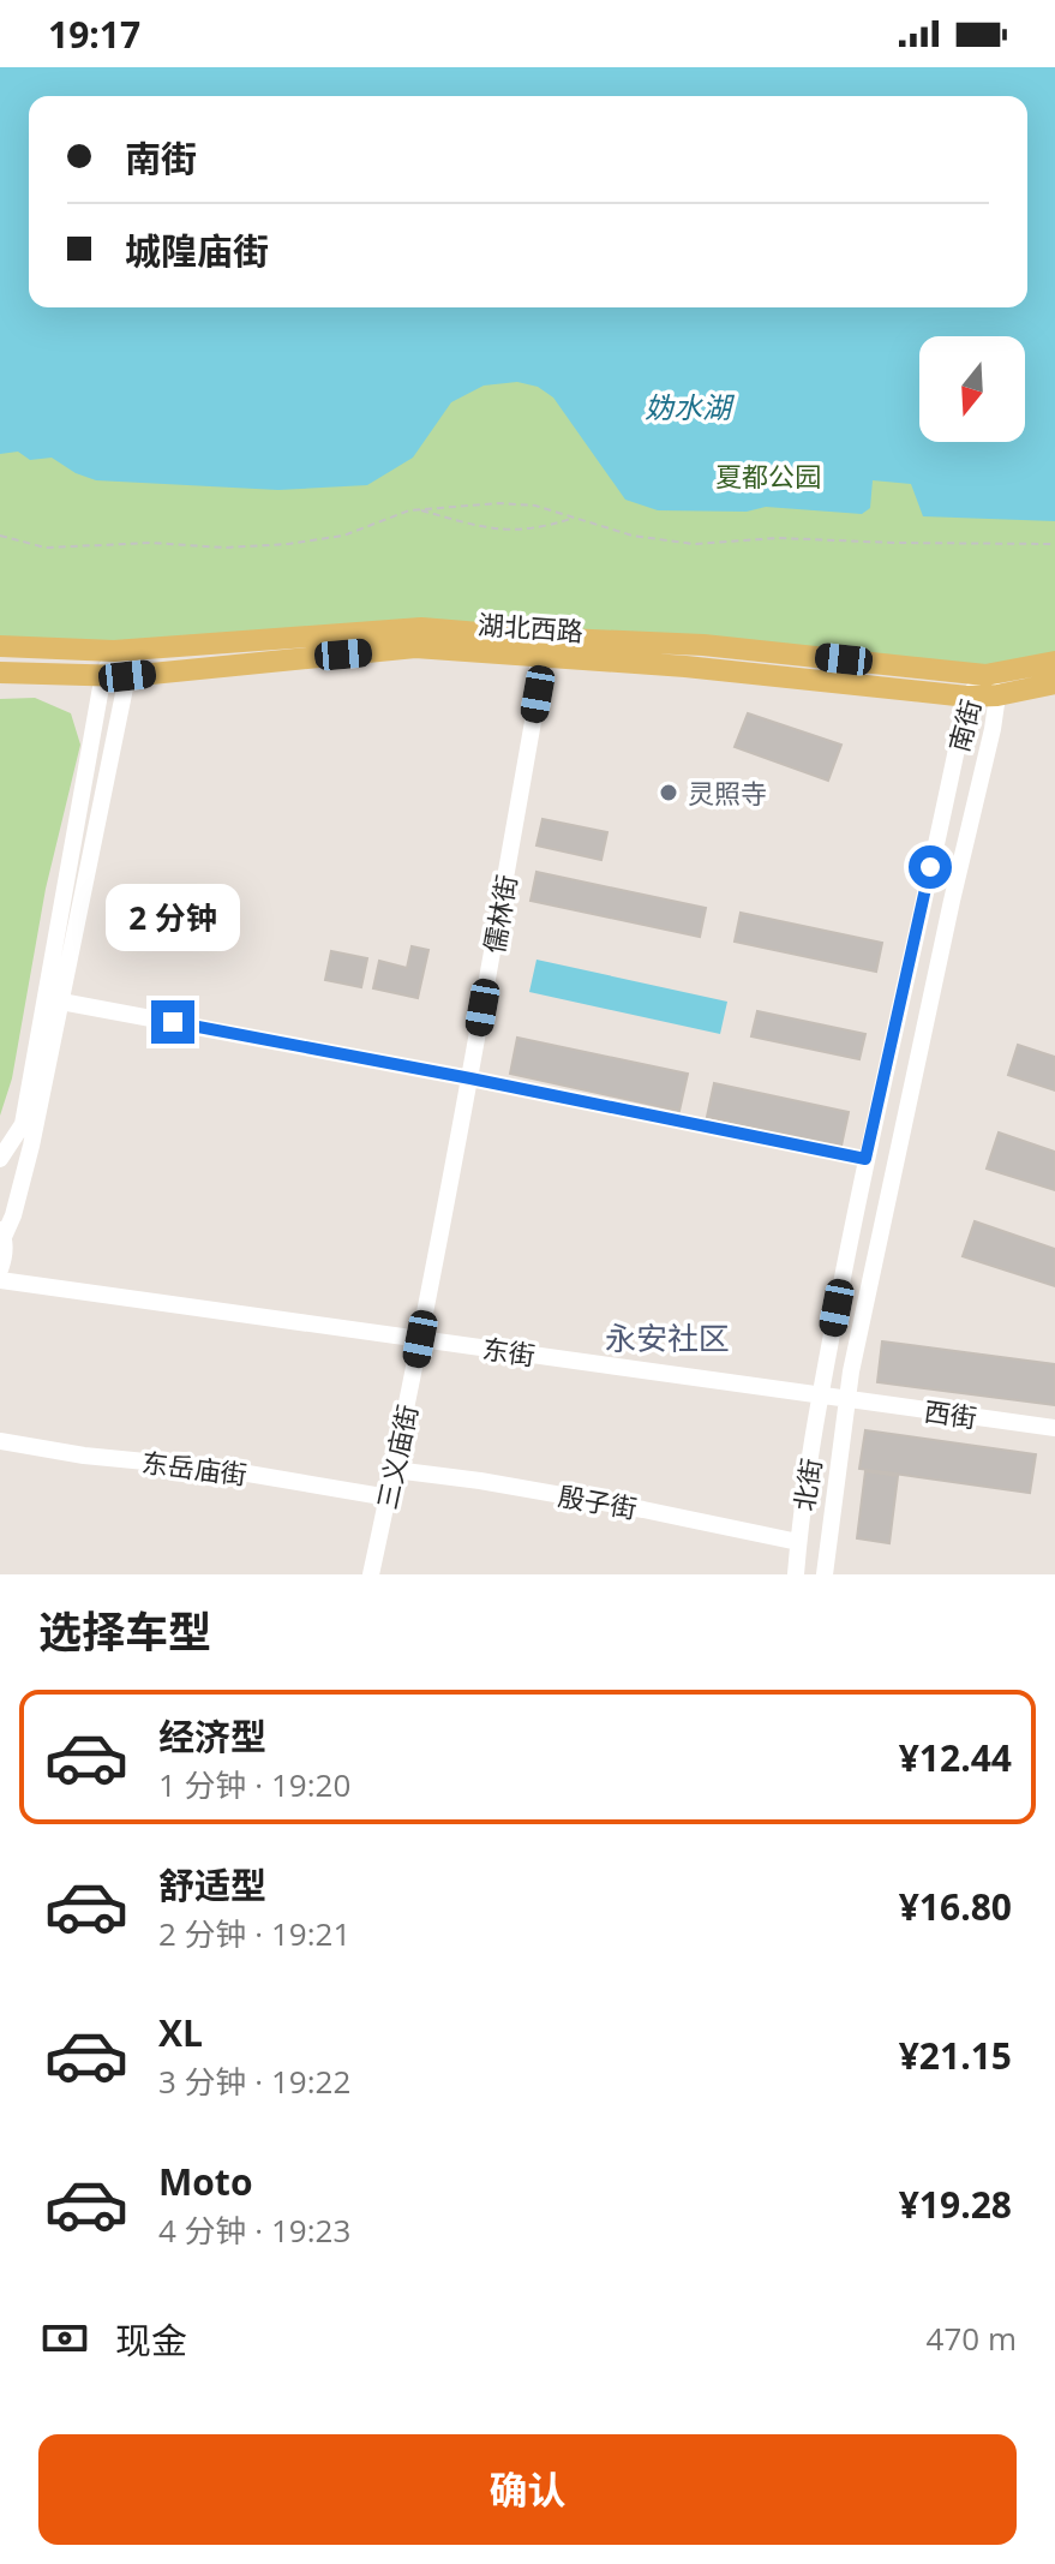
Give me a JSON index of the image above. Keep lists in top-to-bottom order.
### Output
{
  "streets": {
    "main road": ["湖北西路"],
    "street": [
      "南街",
      "儒林街",
      "东街",
      "西街",
      "三义庙街",
      "东岳庙街",
      "北街",
      "殷子街"
    ]
  },
  "crossings": [
    ["湖北西路", "南街"],
    ["湖北西路", "儒林街"],
    ["南街", "东街"],
    ["南街", "西街"],
    ["南街", "北街"],
    ["儒林街", "东街"],
    ["儒林街", "三义庙街"],
    ["东街", "西街"],
    ["东街", "三义庙街"],
    ["东街", "北街"],
    ["西街", "北街"],
    ["三义庙街", "东岳庙街"],
    ["三义庙街", "殷子街"],
    ["北街", "殷子街"]
  ],
  "districts": ["永安社区"],
  "water": ["妫水湖"],
  "parks": ["夏都公园"],
  "places": ["灵照寺"],
  "north": "bottom",
  "page": {
    "status": "19:17",
    "banner": ["南街", "城隍庙街"],
    "bubble": "2 分钟",
    "heading": "选择车型",
    "list": [
      {
        "name": "经济型",
        "note": "1 分钟 · 19:20",
        "value": "¥12.44"
      },
      {
        "name": "舒适型",
        "note": "2 分钟 · 19:21",
        "value": "¥16.80"
      },
      {
        "name": "XL",
        "note": "3 分钟 · 19:22",
        "value": "¥21.15"
      },
      {
        "name": "Moto",
        "note": "4 分钟 · 19:23",
        "value": "¥19.28"
      }
    ],
    "pay": ["现金", "470 m"],
    "buttons": "确认"
  }
}
